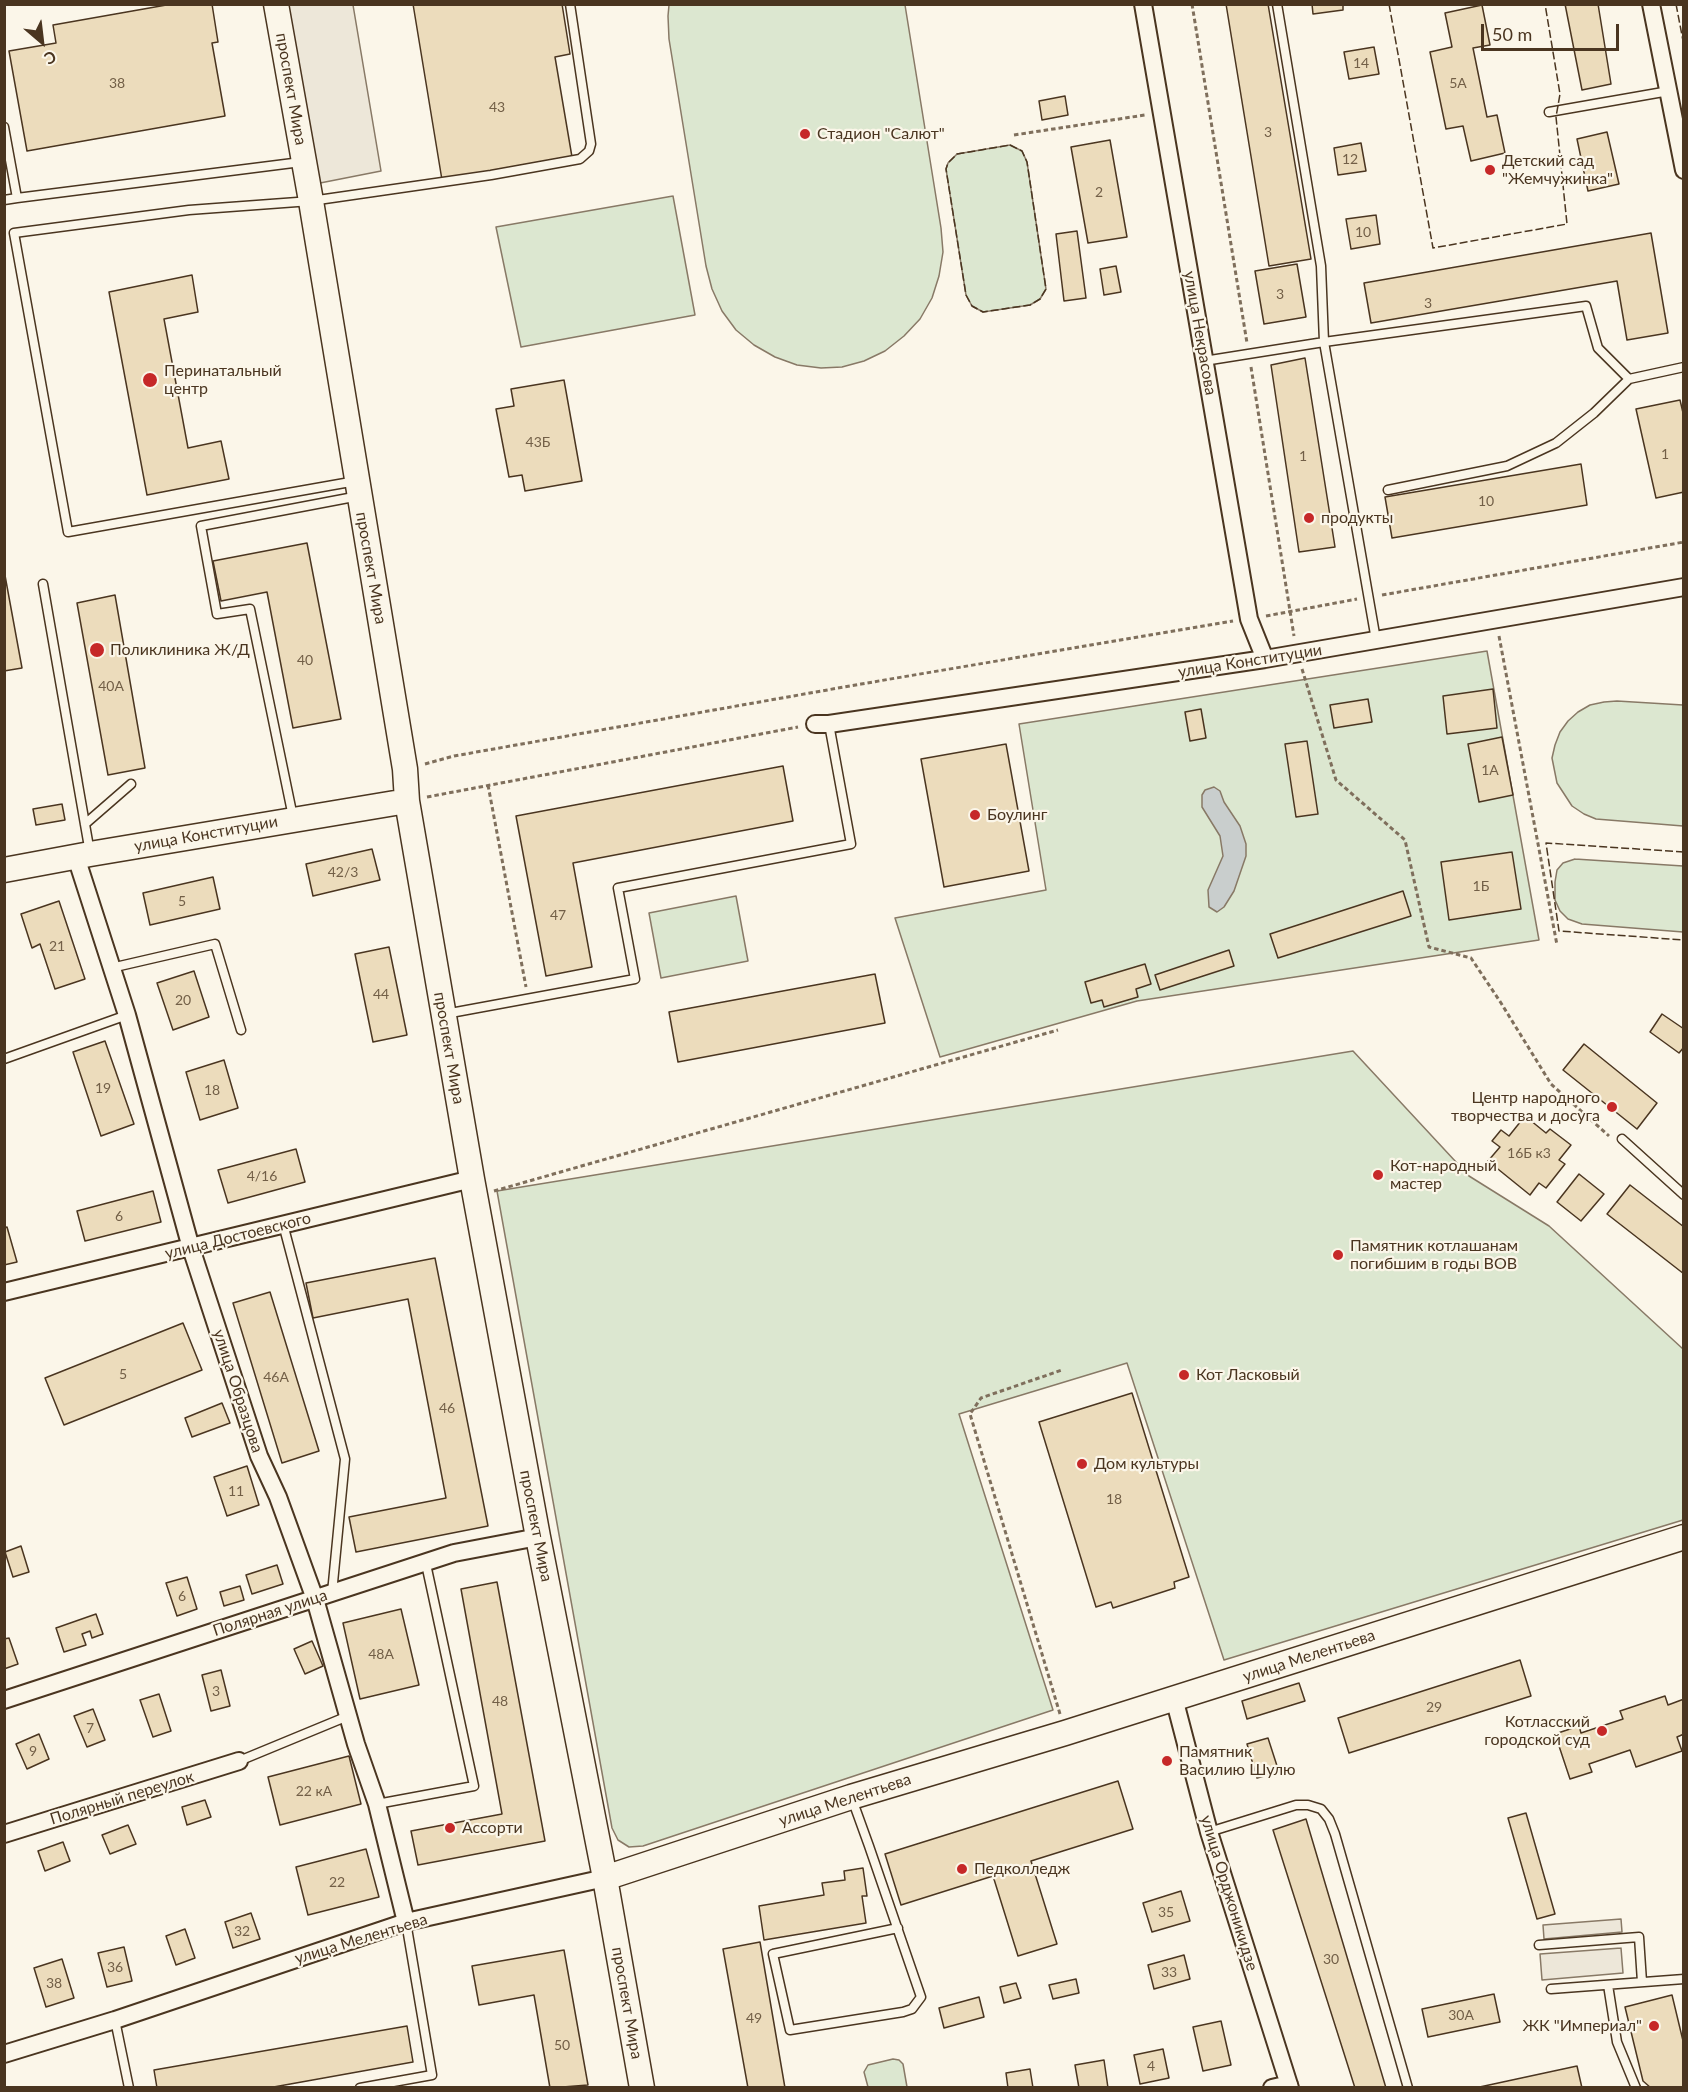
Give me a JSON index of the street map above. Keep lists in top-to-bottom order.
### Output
{
  "streets": {
    "street": [
      "проспект Мира",
      "улица Некрасова",
      "улица Конституции",
      "улица Достоевского",
      "улица Образцова",
      "Полярная улица",
      "улица Мелентьева",
      "Полярный переулок",
      "улица Орджоникидзе"
    ]
  },
  "crossings": [
    ["проспект Мира", "улица Конституции"],
    ["проспект Мира", "улица Достоевского"],
    ["проспект Мира", "Полярная улица"],
    ["проспект Мира", "улица Мелентьева"],
    ["улица Некрасова", "улица Конституции"],
    ["улица Конституции", "улица Образцова"],
    ["улица Достоевского", "улица Образцова"],
    ["улица Образцова", "Полярная улица"],
    ["улица Образцова", "улица Мелентьева"],
    ["улица Мелентьева", "улица Орджоникидзе"]
  ],
  "places": [
    "Стадион \"Салют\"",
    "Детский сад \"Жемчужинка\"",
    "Перинатальный центр",
    "продукты",
    "Поликлиника Ж/Д",
    "Боулинг",
    "Центр народного творчества и досуга",
    "Кот-народный мастер",
    "Памятник котлашанам погибшим в годы ВОВ",
    "Кот Ласковый",
    "Дом культуры",
    "Котласский городской суд",
    "Памятник Василию Шулю",
    "Ассорти",
    "Педколледж",
    "ЖК \"Империал\""
  ],
  "house_numbers": [
    "14",
    "38",
    "5А",
    "43",
    "3",
    "12",
    "2",
    "10",
    "3",
    "3",
    "43Б",
    "1",
    "1",
    "10",
    "40",
    "40А",
    "1А",
    "42/3",
    "1Б",
    "5",
    "47",
    "21",
    "44",
    "20",
    "19",
    "18",
    "16Б к3",
    "4/16",
    "6",
    "5",
    "46А",
    "46",
    "11",
    "18",
    "6",
    "48А",
    "3",
    "48",
    "29",
    "7",
    "9",
    "22 кА",
    "22",
    "35",
    "32",
    "30",
    "36",
    "33",
    "38",
    "30А",
    "49",
    "50",
    "4"
  ],
  "scale_bar": "50 m",
  "north": "bottom right"
}
